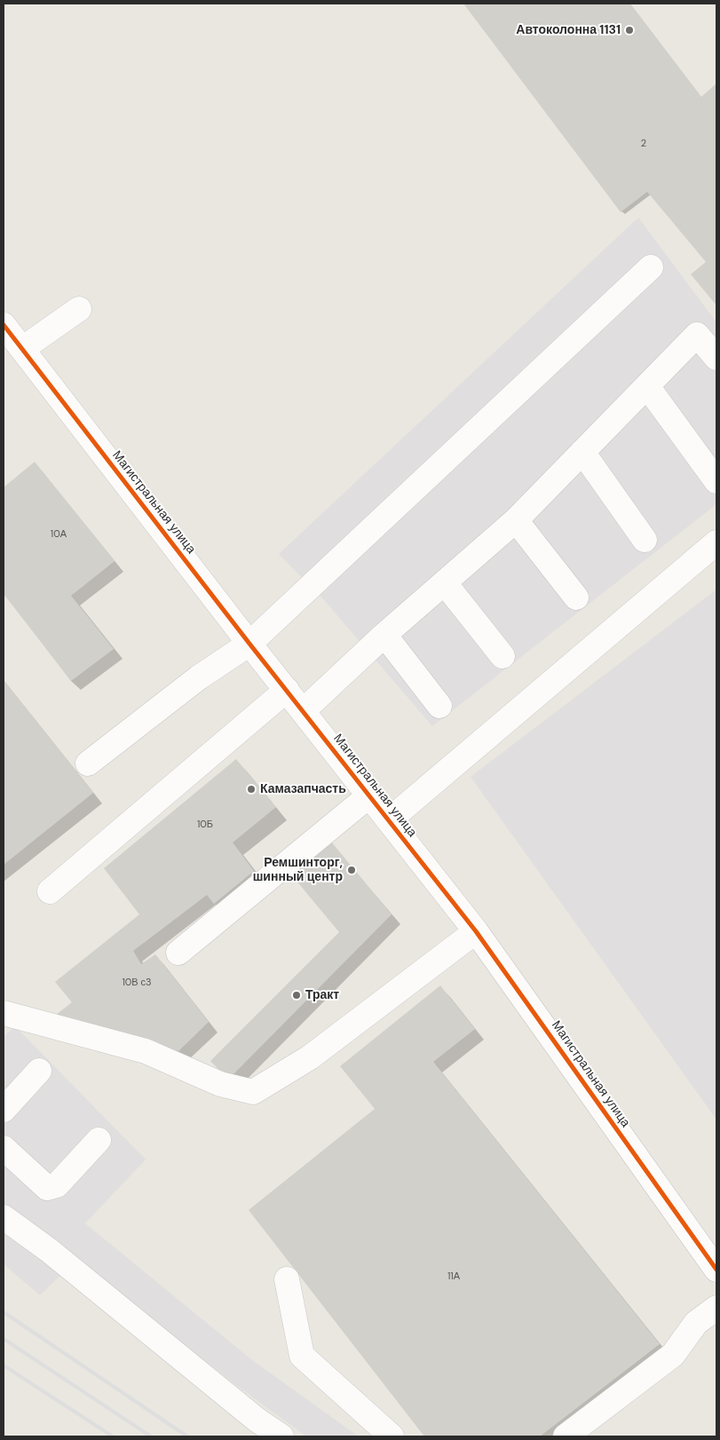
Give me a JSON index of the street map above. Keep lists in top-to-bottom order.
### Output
{
  "streets": {
    "street": ["Магистральная улица"]
  },
  "places": [
    "Автоколонна 1131",
    "Камазапчасть",
    "Ремшинторг, шинный центр",
    "Тракт"
  ],
  "house_numbers": [
    "2",
    "10А",
    "10Б",
    "10В с3",
    "11А"
  ]
}
